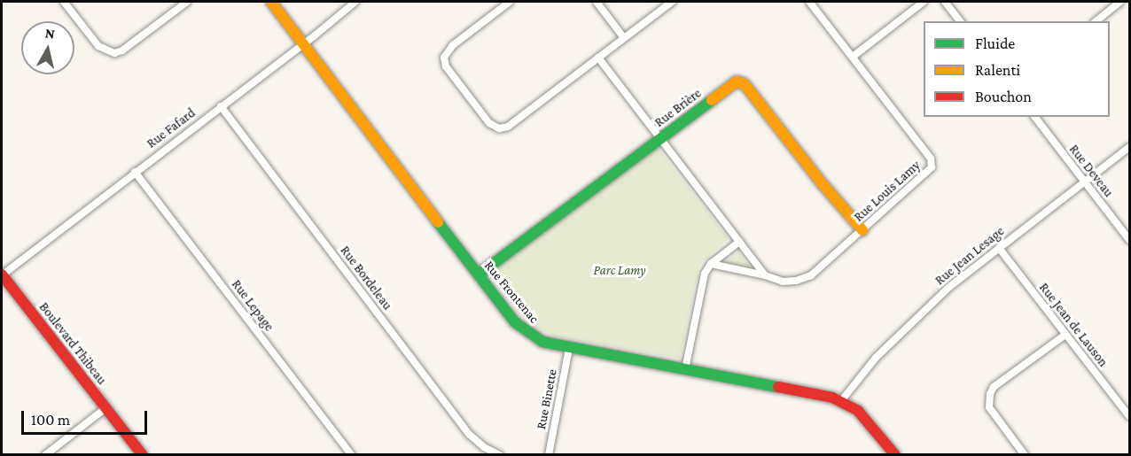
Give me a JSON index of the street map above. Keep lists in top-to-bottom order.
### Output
{
  "streets": {
    "street": [
      "Rue Brière",
      "Rue Fafard",
      "Rue Deveau",
      "Rue Louis Lamy",
      "Rue Jean Lesage",
      "Rue Bordeleau",
      "Rue Frontenac",
      "Rue Lepage",
      "Rue Jean de Lauson",
      "Boulevard Thibeau",
      "Rue Binette"
    ]
  },
  "crossings": [
    ["Rue Brière", "Rue Louis Lamy"],
    ["Rue Brière", "Rue Frontenac"],
    ["Rue Fafard", "Rue Bordeleau"],
    ["Rue Fafard", "Rue Frontenac"],
    ["Rue Fafard", "Rue Lepage"],
    ["Rue Fafard", "Boulevard Thibeau"],
    ["Rue Deveau", "Rue Jean Lesage"],
    ["Rue Jean Lesage", "Rue Frontenac"],
    ["Rue Jean Lesage", "Rue Jean de Lauson"],
    ["Rue Frontenac", "Rue Binette"]
  ],
  "parks": ["Parc Lamy"],
  "legend": ["Fluide", "Ralenti", "Bouchon"],
  "scale_bar": "100 m",
  "north": "top"
}
